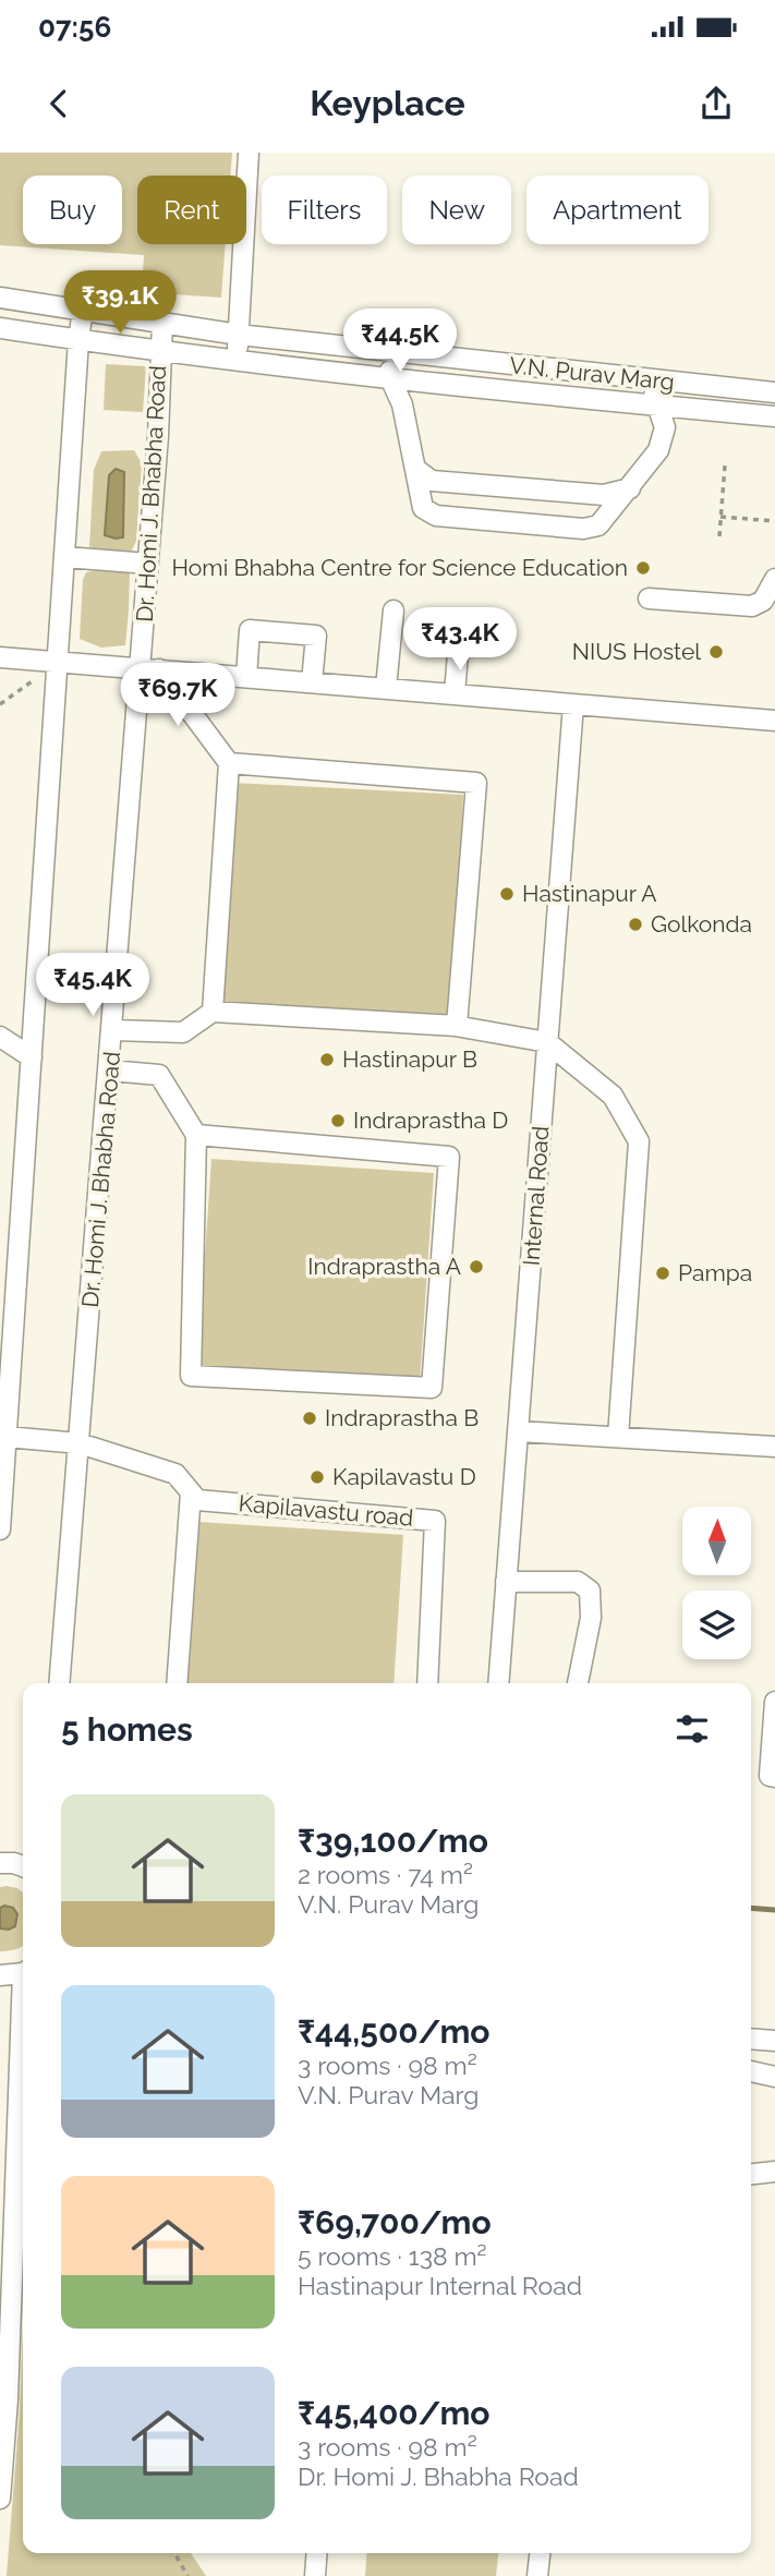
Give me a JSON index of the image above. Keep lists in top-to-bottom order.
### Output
{
  "streets": {
    "street": [
      "V.N. Purav Marg",
      "Dr. Homi J. Bhabha Road",
      "Internal Road",
      "Kapilavastu road"
    ]
  },
  "crossings": [
    ["V.N. Purav Marg", "Dr. Homi J. Bhabha Road"],
    ["Dr. Homi J. Bhabha Road", "Kapilavastu road"]
  ],
  "places": [
    "Homi Bhabha Centre for Science Education",
    "NIUS Hostel",
    "Hastinapur A",
    "Golkonda",
    "Hastinapur B",
    "Indraprastha D",
    "Indraprastha A",
    "Pampa",
    "Indraprastha B",
    "Kapilavastu D"
  ],
  "north": "top",
  "page": {
    "status": "07:56",
    "header": "Keyplace",
    "chip": [
      "Buy",
      "Rent",
      "Filters",
      "New",
      "Apartment"
    ],
    "price": [
      "₹39.1K",
      "₹44.5K",
      "₹43.4K",
      "₹69.7K",
      "₹45.4K"
    ],
    "heading": "5 homes",
    "list": [
      {
        "name": "₹39,100/mo",
        "note": "2 rooms · 74 m² · V.N. Purav Marg"
      },
      {
        "name": "₹44,500/mo",
        "note": "3 rooms · 98 m² · V.N. Purav Marg"
      },
      {
        "name": "₹69,700/mo",
        "note": "5 rooms · 138 m² · Hastinapur Internal Road"
      },
      {
        "name": "₹45,400/mo",
        "note": "3 rooms · 98 m² · Dr. Homi J. Bhabha Road"
      }
    ]
  }
}
